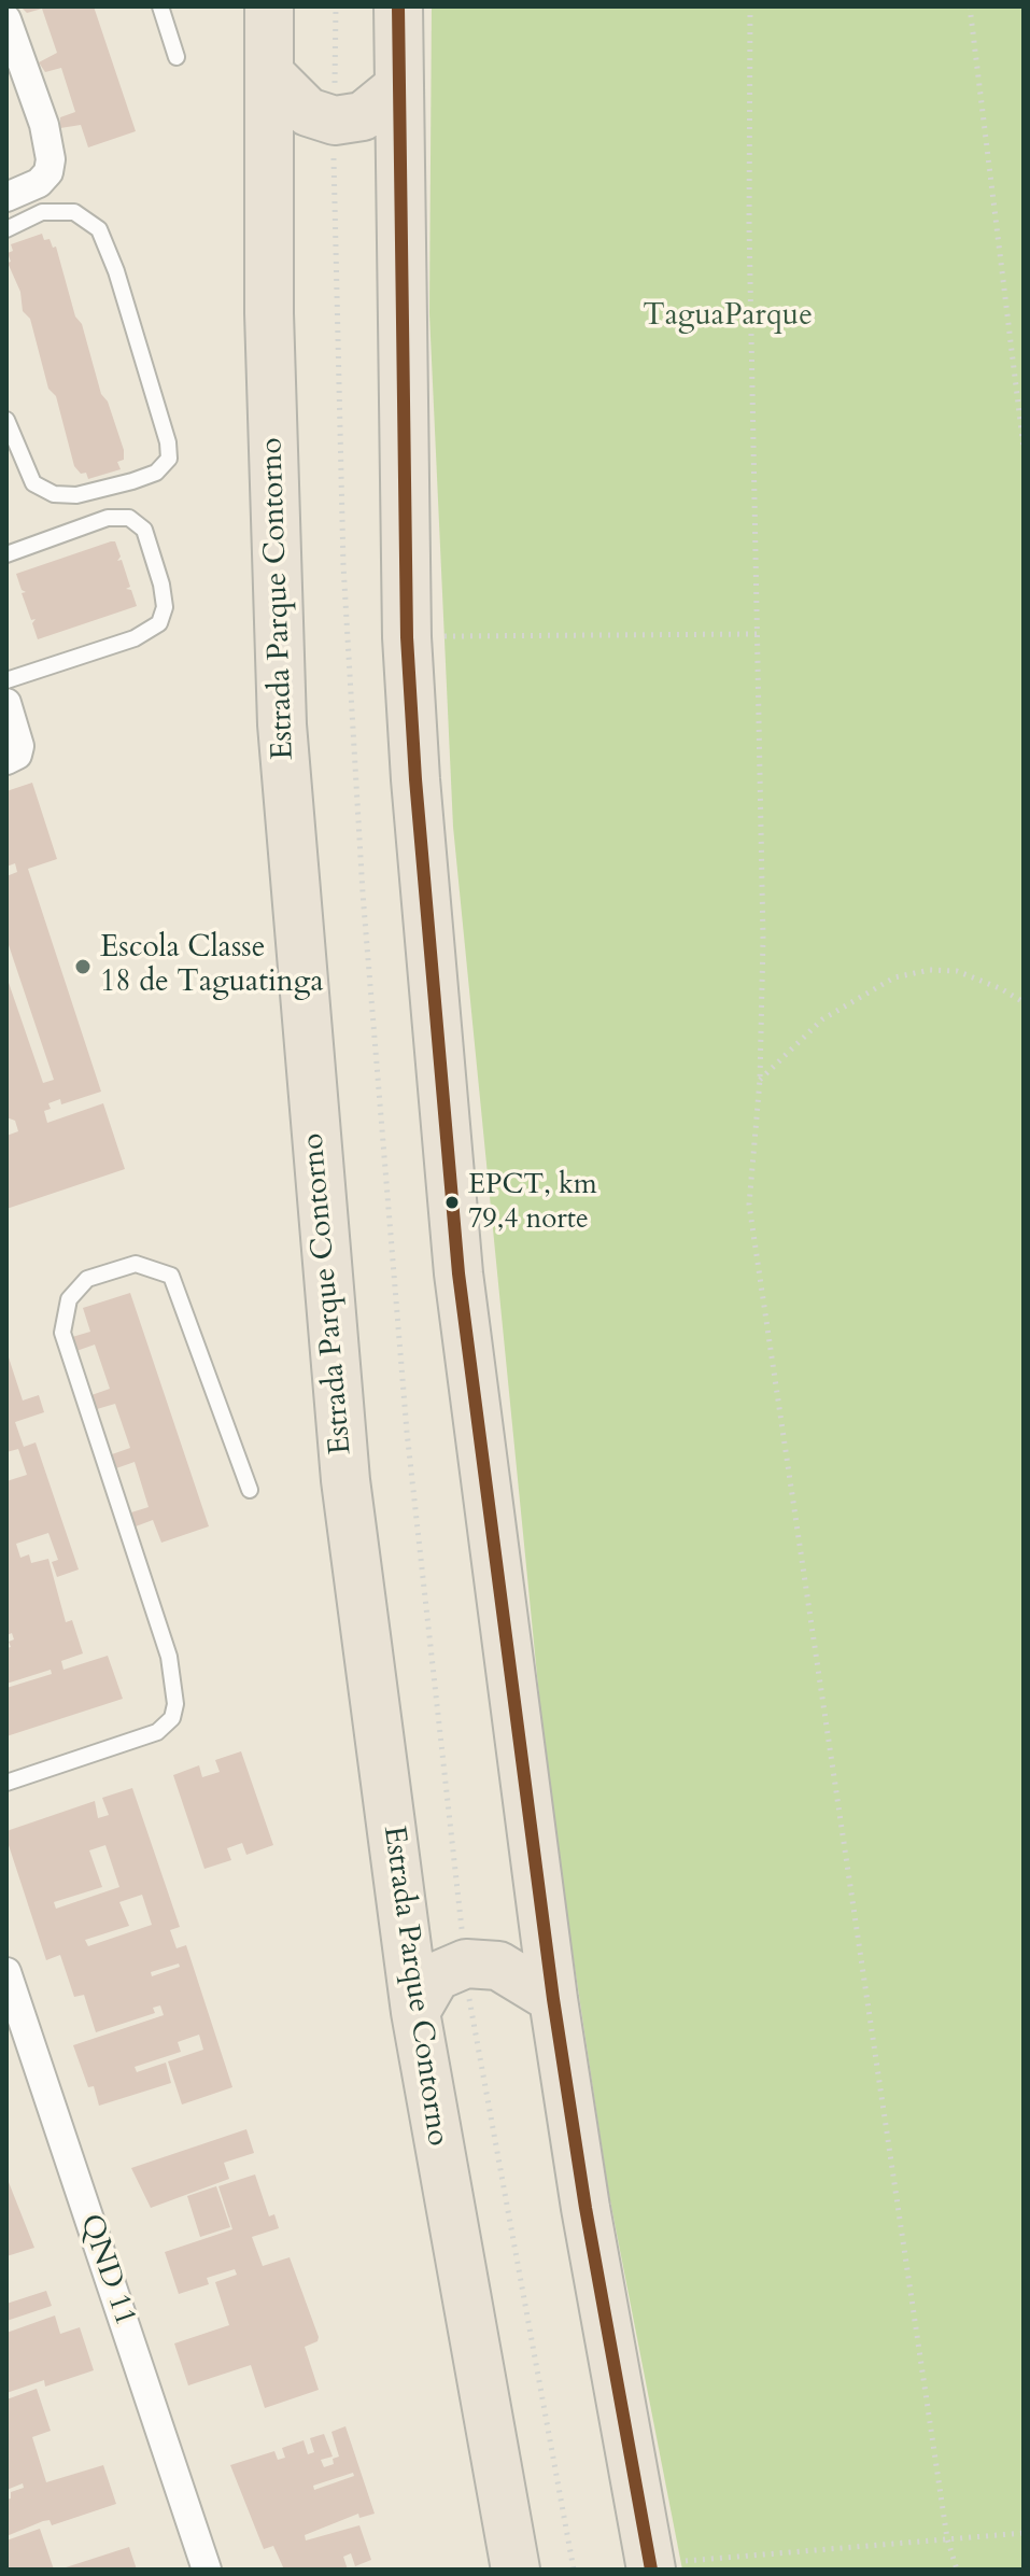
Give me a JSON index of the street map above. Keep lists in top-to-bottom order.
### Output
{
  "streets": {
    "highway": ["Estrada Parque Contorno"],
    "street": ["QND 11"]
  },
  "parks": ["TaguaParque"],
  "places": ["Escola Classe 18 de Taguatinga", "EPCT, km 79,4 norte"]
}
